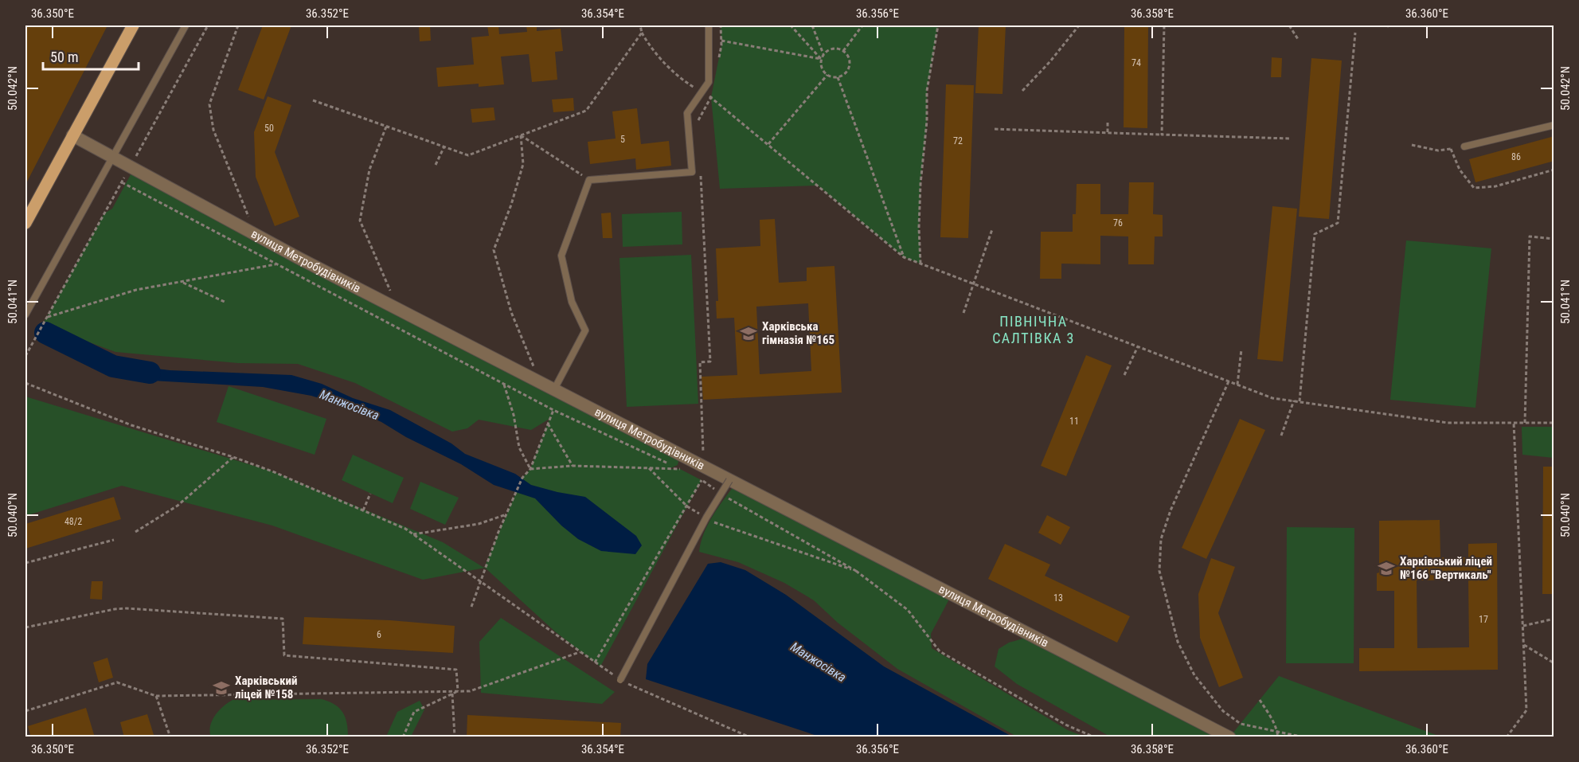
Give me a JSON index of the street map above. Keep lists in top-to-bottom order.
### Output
{
  "streets": {
    "street": ["вулиця Метробудівників"]
  },
  "districts": ["ПІВНІЧНА САЛТІВКА 3"],
  "water": ["Манжосівка"],
  "places": {
    "school or university": ["Харківська гімназія №165", "Харківський ліцей №166 \"Вертикаль\"", "Харківський ліцей №158"]
  },
  "house_numbers": [
    "74",
    "50",
    "5",
    "72",
    "86",
    "76",
    "11",
    "48/2",
    "13",
    "17",
    "6"
  ],
  "scale_bar": "50 m",
  "coordinates": [
    "36.350°E",
    "36.352°E",
    "36.354°E",
    "36.356°E",
    "36.358°E",
    "36.360°E",
    "50.042°N",
    "50.041°N",
    "50.040°N"
  ]
}
